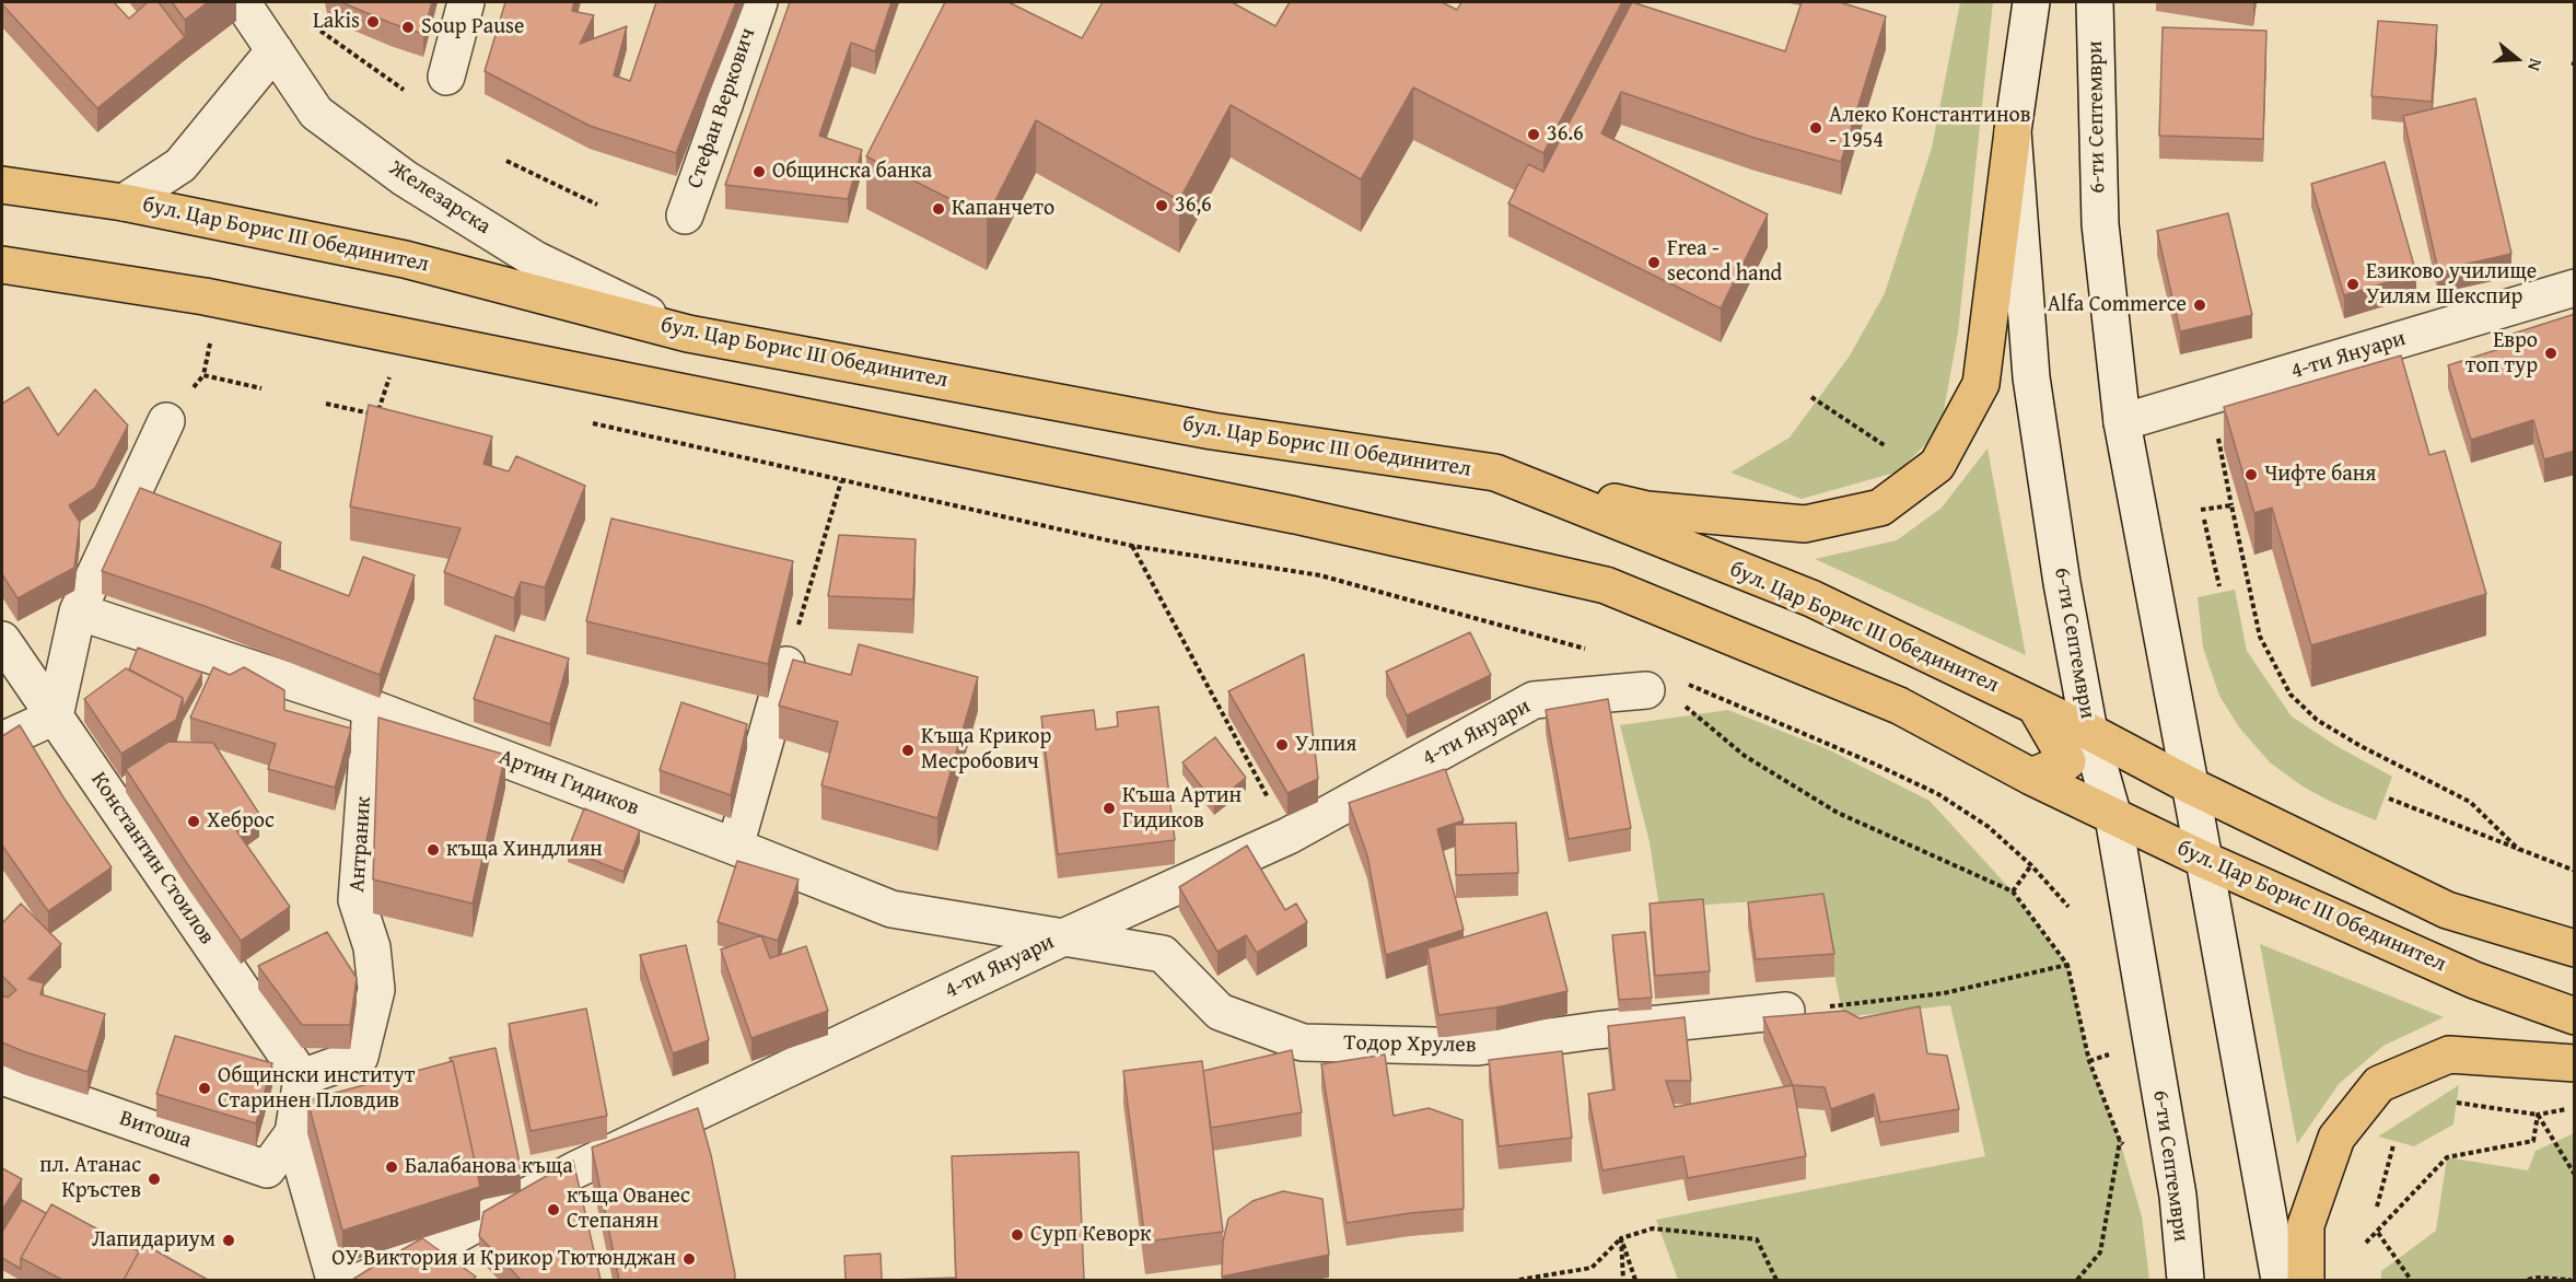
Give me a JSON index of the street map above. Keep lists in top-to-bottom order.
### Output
{
  "streets": {
    "main road": ["бул. Цар Борис III Обединител"],
    "street": [
      "Стефан Веркович",
      "6-ти Септември",
      "Железарска",
      "4-ти Януари",
      "Артин Гидиков",
      "Антраник",
      "Константин Стоилов",
      "Тодор Хрулев",
      "Витоша"
    ]
  },
  "crossings": [
    ["6-ти Септември", "бул. Цар Борис III Обединител"],
    ["6-ти Септември", "4-ти Януари"],
    ["Железарска", "бул. Цар Борис III Обединител"],
    ["4-ти Януари", "Артин Гидиков"],
    ["4-ти Януари", "Тодор Хрулев"],
    ["Артин Гидиков", "Антраник"],
    ["Артин Гидиков", "Тодор Хрулев"],
    ["Антраник", "Константин Стоилов"]
  ],
  "places": [
    "Lakis",
    "Soup Pause",
    "Алеко Константинов - 1954",
    "36.6",
    "Общинска банка",
    "36,6",
    "Капанчето",
    "Frea - second hand",
    "Езиково училище Уилям Шекспир",
    "Alfa Commerce",
    "Евро топ тур",
    "Чифте баня",
    "Улпия",
    "Kъща Крикор Месробович",
    "Къша Артин Гидиков",
    "Хеброс",
    "къща Хиндлиян",
    "Общински институт Старинен Пловдив",
    "Балабанова къща",
    "пл. Атанас Кръстев",
    "къща Ованес Степанян",
    "Сурп Кеворк",
    "Лапидариум",
    "ОУ Виктория и Крикор Тютюнджан"
  ],
  "north": "right"
}
